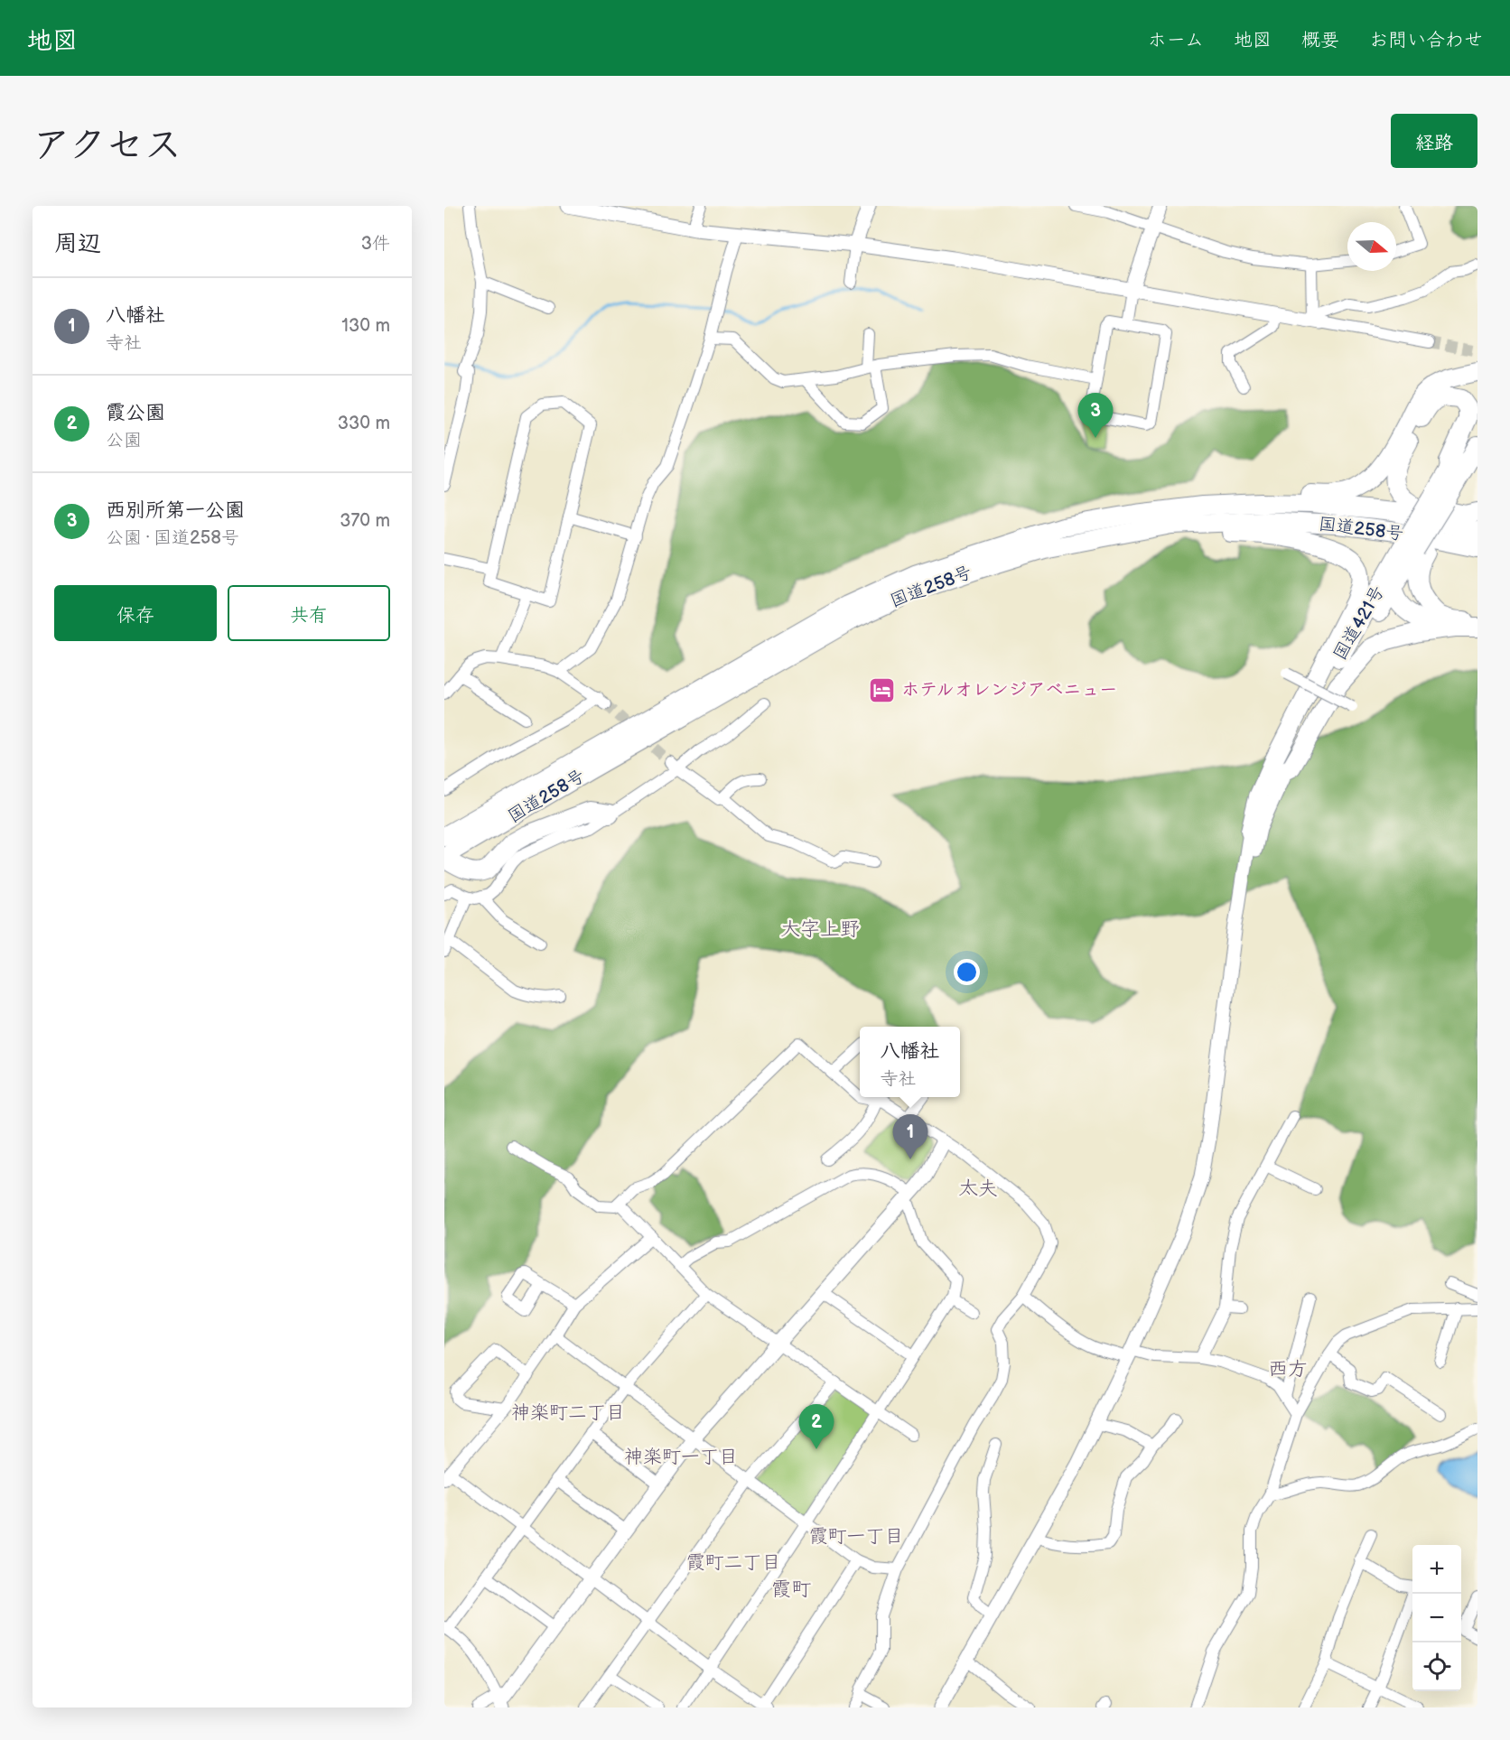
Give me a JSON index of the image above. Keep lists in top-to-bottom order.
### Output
{
  "streets": {
    "highway": ["国道258号", "国道421号"]
  },
  "districts": [
    "大字上野",
    "太夫",
    "西方",
    "神楽町二丁目",
    "神楽町一丁目",
    "霞町一丁目",
    "霞町二丁目",
    "霞町"
  ],
  "places": {
    "hotel": ["ホテルオレンジアベニュー"]
  },
  "north": "right",
  "page": {
    "header": "地図",
    "nav": [
      "ホーム",
      "地図",
      "概要",
      "お問い合わせ"
    ],
    "title": "アクセス",
    "buttons": [
      "経路",
      ["保存", "共有"]
    ],
    "heading": ["周辺", "3件"],
    "list": [
      {
        "mark": "1",
        "name": "八幡社",
        "note": "寺社",
        "value": "130 m"
      },
      {
        "mark": "2",
        "name": "霞公園",
        "note": "公園",
        "value": "330 m"
      },
      {
        "mark": "3",
        "name": "西別所第一公園",
        "note": "公園 · 国道258号",
        "value": "370 m"
      }
    ],
    "pins": ["3", "1", "2"],
    "popup": ["八幡社", "寺社"],
    "map_buttons": ["+", "−"]
  }
}
